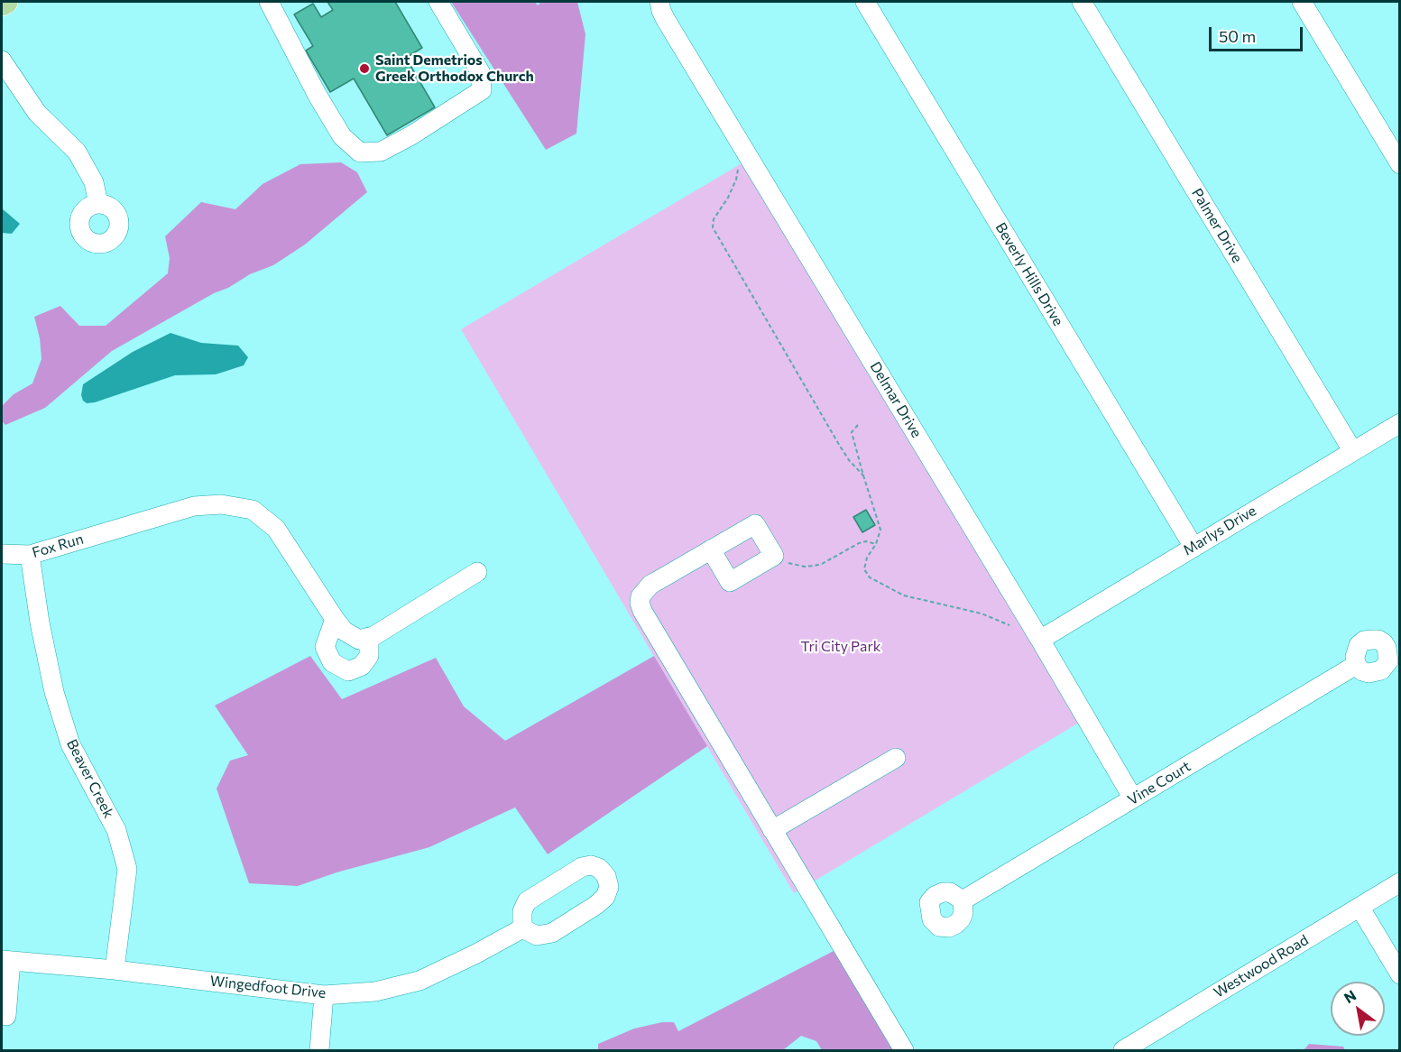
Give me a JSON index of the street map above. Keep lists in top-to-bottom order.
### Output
{
  "streets": {
    "street": [
      "Palmer Drive",
      "Beverly Hills Drive",
      "Delmar Drive",
      "Marlys Drive",
      "Fox Run",
      "Beaver Creek",
      "Vine Court",
      "Westwood Road",
      "Wingedfoot Drive"
    ]
  },
  "crossings": [
    ["Palmer Drive", "Marlys Drive"],
    ["Beverly Hills Drive", "Marlys Drive"],
    ["Delmar Drive", "Marlys Drive"],
    ["Delmar Drive", "Vine Court"],
    ["Fox Run", "Beaver Creek"],
    ["Beaver Creek", "Wingedfoot Drive"]
  ],
  "parks": ["Tri City Park"],
  "places": ["Saint Demetrios Greek Orthodox Church"],
  "scale_bar": "50 m",
  "north": "top left"
}
